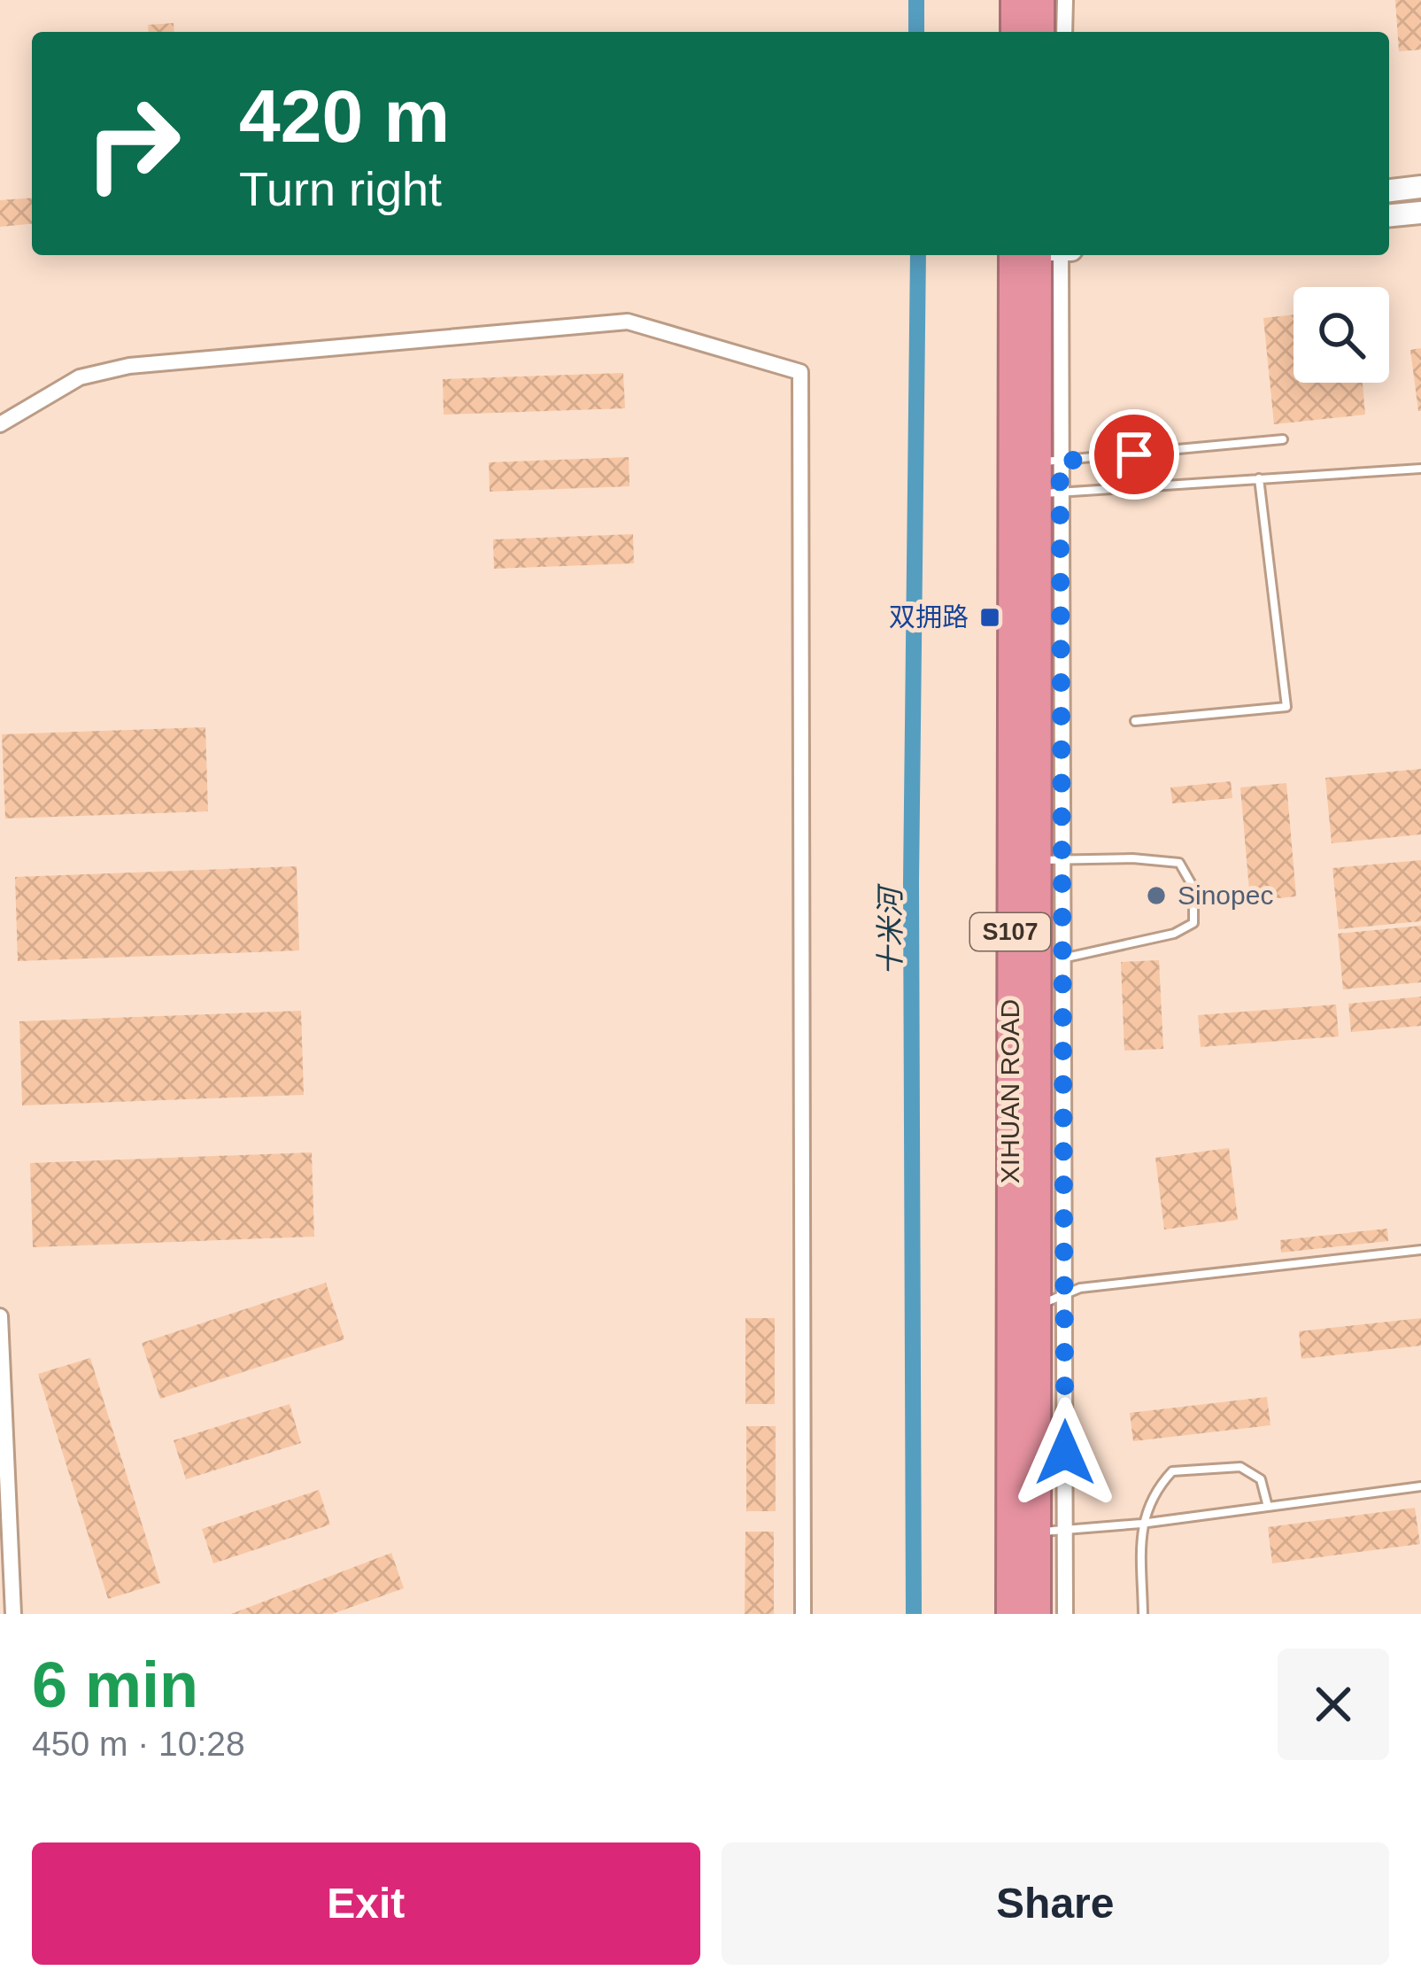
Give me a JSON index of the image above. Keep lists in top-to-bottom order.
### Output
{
  "streets": {
    "highway": ["S107", "XIHUAN ROAD"]
  },
  "water": ["十米河"],
  "places": {
    "transit": ["双拥路"],
    "other": ["Sinopec"]
  },
  "page": {
    "turn": ["420 m", "Turn right"],
    "heading": ["6 min", "450 m · 10:28"],
    "buttons": ["Exit", "Share"]
  }
}
